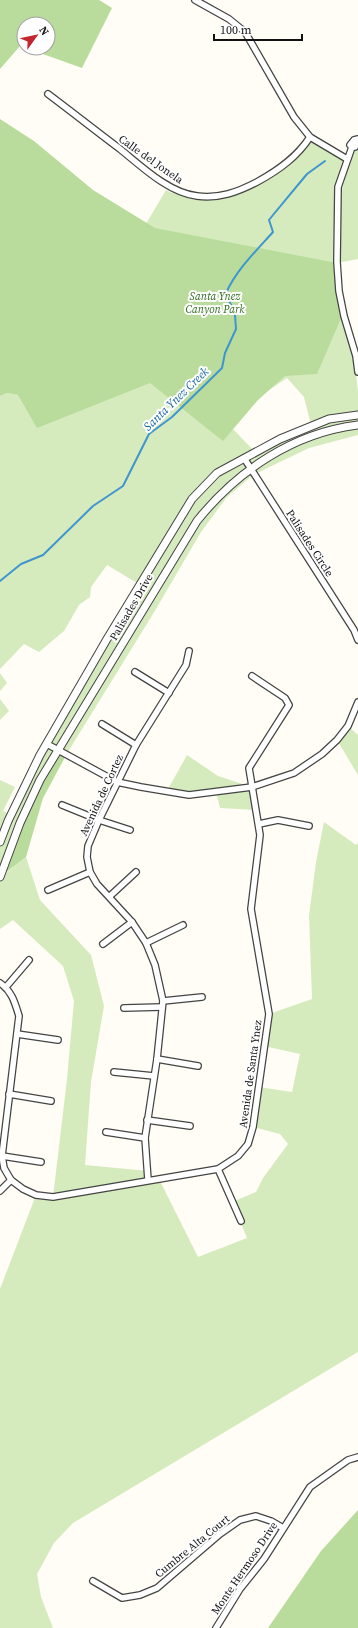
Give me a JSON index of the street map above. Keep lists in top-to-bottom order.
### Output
{
  "streets": {
    "street": [
      "Calle del Jonela",
      "Palisades Circle",
      "Palisades Drive",
      "Avenida de Cortez",
      "Avenida de Santa Ynez",
      "Cumbre Alta Court",
      "Monte Hermoso Drive"
    ]
  },
  "crossings": [
    ["Palisades Circle", "Palisades Drive"],
    ["Avenida de Cortez", "Avenida de Santa Ynez"],
    ["Cumbre Alta Court", "Monte Hermoso Drive"]
  ],
  "water": ["Santa Ynez Creek"],
  "parks": ["Santa Ynez Canyon Park"],
  "scale_bar": "100 m",
  "north": "top right"
}
